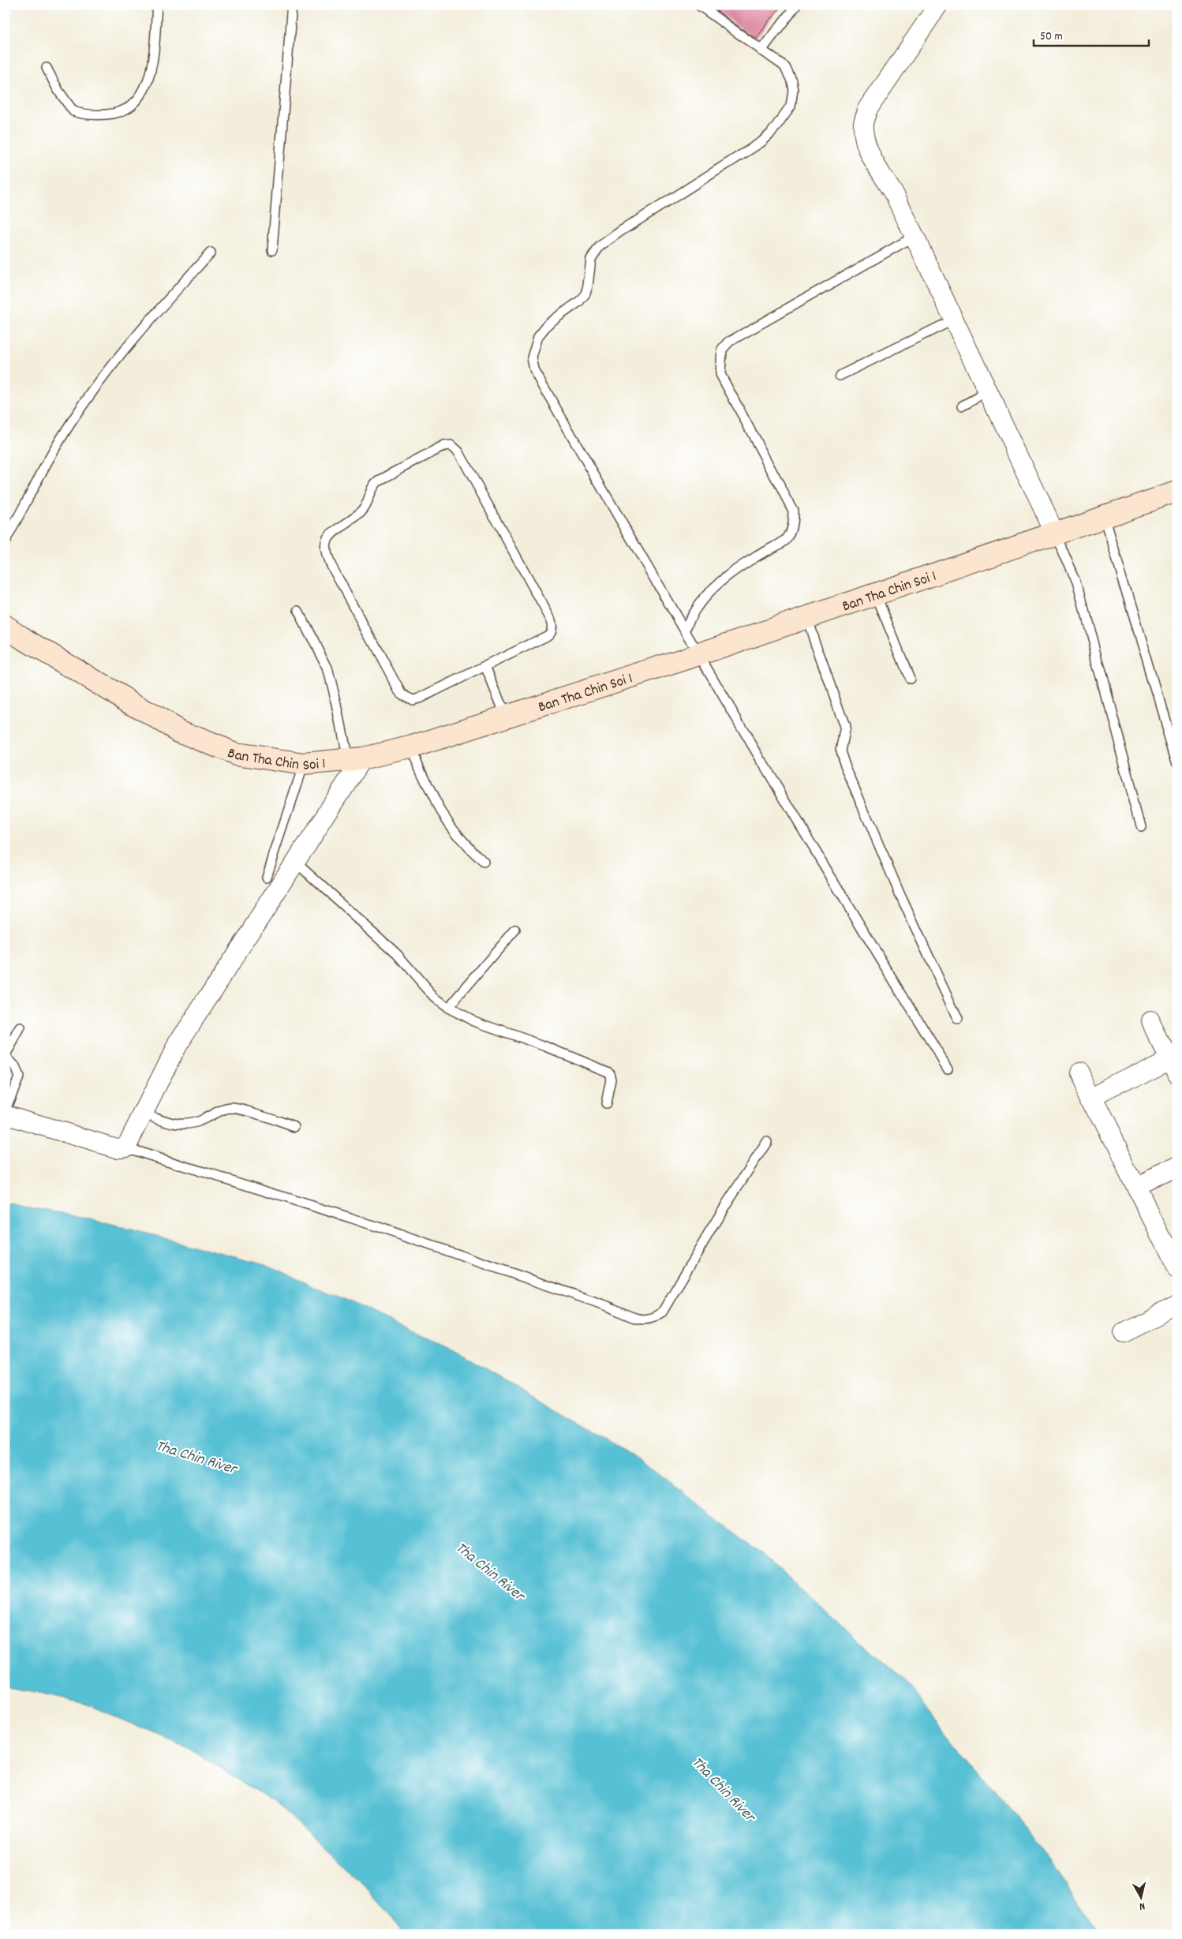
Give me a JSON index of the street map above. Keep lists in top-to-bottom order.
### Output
{
  "streets": {
    "street": ["Ban Tha Chin Soi 1"]
  },
  "water": ["Tha Chin River"],
  "scale_bar": "50 m",
  "north": "bottom"
}
